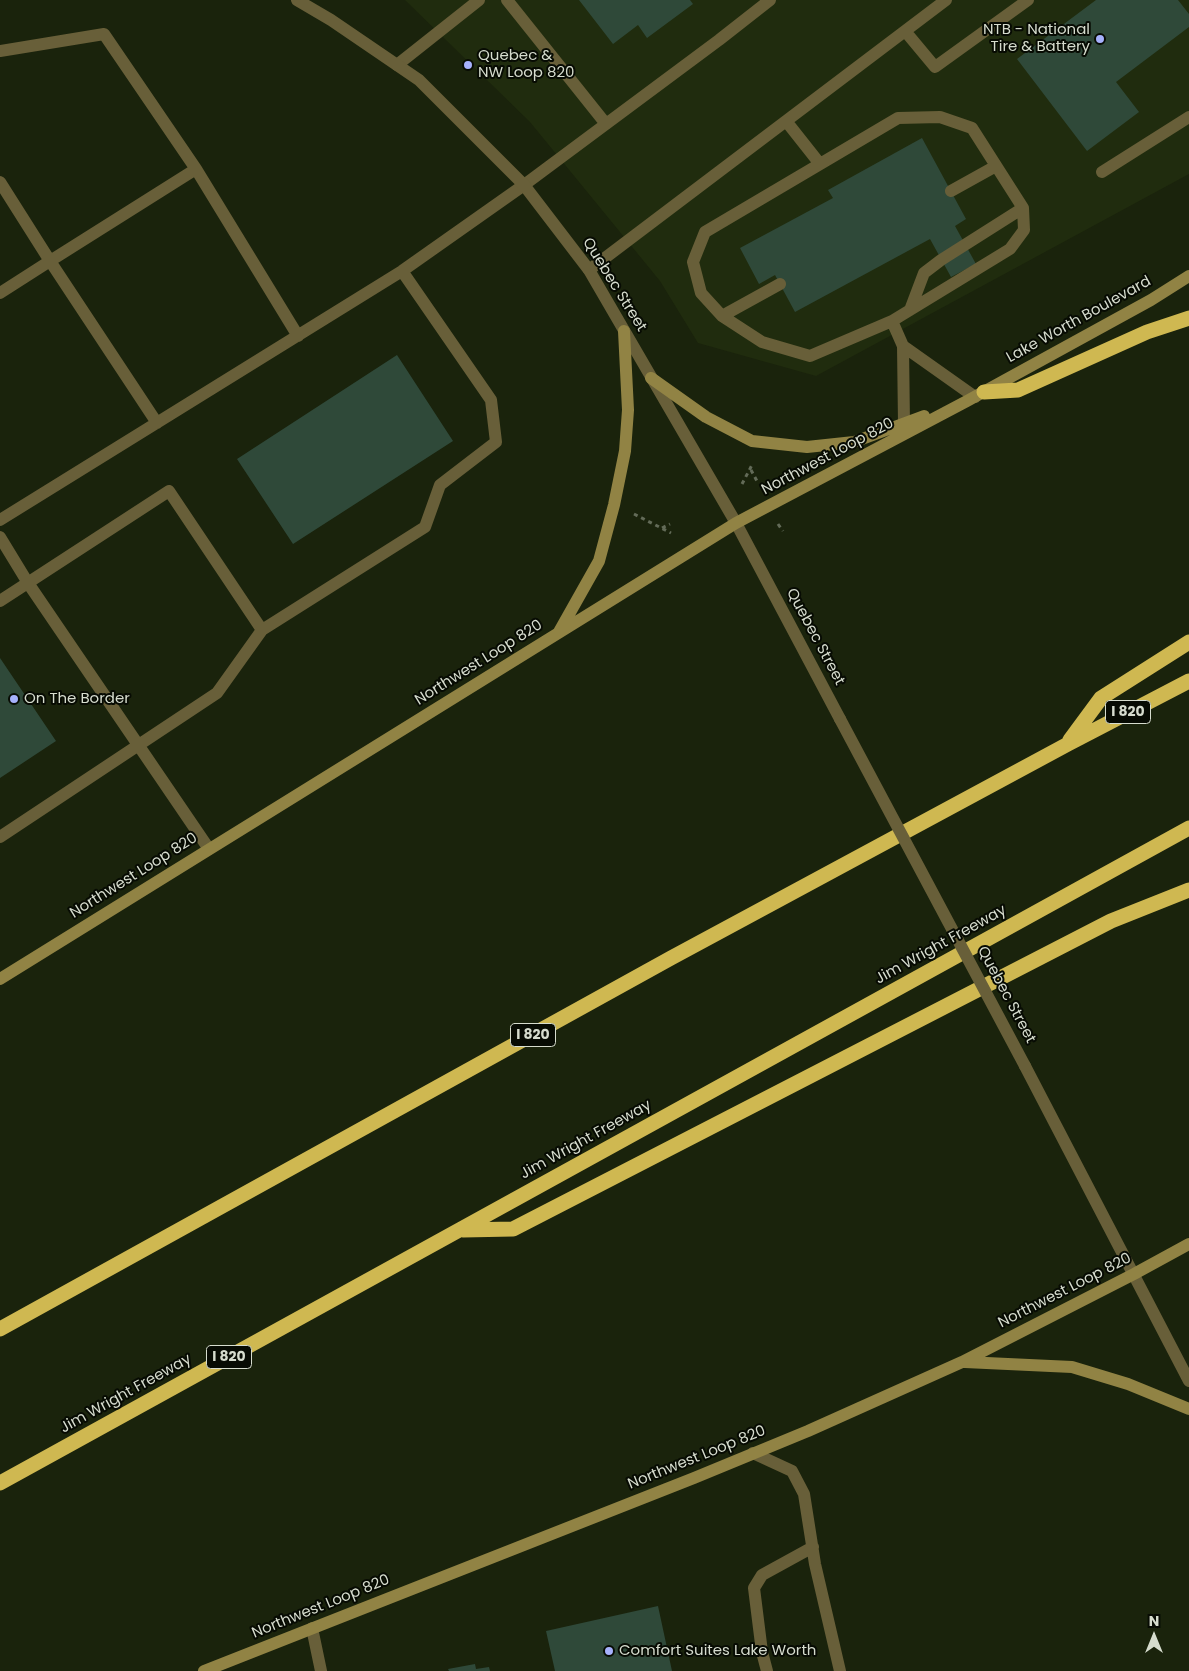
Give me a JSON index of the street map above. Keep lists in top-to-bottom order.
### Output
{
  "streets": {
    "highway": ["I 820", "Jim Wright Freeway"],
    "main road": ["Lake Worth Boulevard", "Northwest Loop 820"],
    "street": ["Quebec Street"]
  },
  "crossings": [
    ["Quebec Street", "Northwest Loop 820"],
    ["Lake Worth Boulevard", "Northwest Loop 820"]
  ],
  "places": [
    "NTB - National Tire & Battery",
    "Quebec & NW Loop 820",
    "On The Border",
    "Comfort Suites Lake Worth"
  ],
  "north": "top"
}
